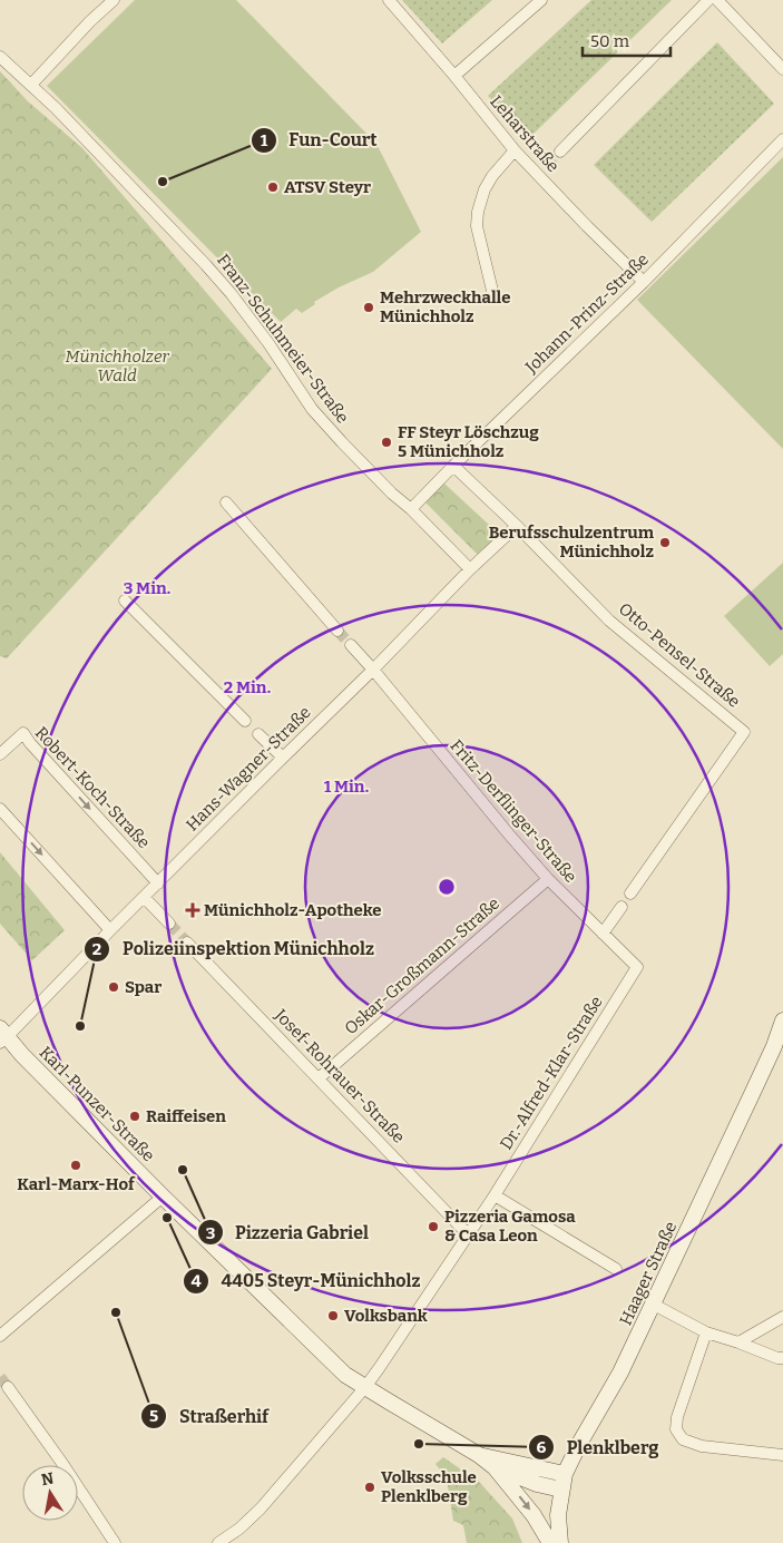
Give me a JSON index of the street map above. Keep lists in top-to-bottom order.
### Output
{
  "streets": {
    "street": [
      "Leharstraße",
      "Johann-Prinz-Straße",
      "Franz-Schuhmeier-Straße",
      "Otto-Pensel-Straße",
      "Hans-Wagner-Straße",
      "Robert-Koch-Straße",
      "Fritz-Derflinger-Straße",
      "Oskar-Großmann-Straße",
      "Dr.-Alfred-Klar-Straße",
      "Josef-Rohrauer-Straße",
      "Karl-Punzer-Straße",
      "Haager Straße"
    ]
  },
  "crossings": [
    ["Leharstraße", "Johann-Prinz-Straße"],
    ["Johann-Prinz-Straße", "Franz-Schuhmeier-Straße"],
    ["Johann-Prinz-Straße", "Otto-Pensel-Straße"],
    ["Franz-Schuhmeier-Straße", "Hans-Wagner-Straße"],
    ["Otto-Pensel-Straße", "Hans-Wagner-Straße"],
    ["Hans-Wagner-Straße", "Robert-Koch-Straße"],
    ["Hans-Wagner-Straße", "Fritz-Derflinger-Straße"],
    ["Hans-Wagner-Straße", "Karl-Punzer-Straße"],
    ["Fritz-Derflinger-Straße", "Oskar-Großmann-Straße"],
    ["Fritz-Derflinger-Straße", "Dr.-Alfred-Klar-Straße"],
    ["Oskar-Großmann-Straße", "Josef-Rohrauer-Straße"],
    ["Dr.-Alfred-Klar-Straße", "Josef-Rohrauer-Straße"],
    ["Dr.-Alfred-Klar-Straße", "Karl-Punzer-Straße"],
    ["Karl-Punzer-Straße", "Haager Straße"]
  ],
  "parks": ["Münichholzer Wald"],
  "places": {
    "other": [
      "Fun-Court",
      "ATSV Steyr",
      "Mehrzweckhalle Münichholz",
      "FF Steyr Löschzug 5 Münichholz",
      "Berufsschulzentrum Münichholz",
      "Spar",
      "Polizeiinspektion Münichholz",
      "Raiffeisen",
      "Karl-Marx-Hof",
      "Pizzeria Gabriel",
      "4405 Steyr-Münichholz",
      "Pizzeria Gamosa & Casa Leon",
      "Straßerhif",
      "Volksbank",
      "Plenklberg",
      "Volksschule Plenklberg"
    ],
    "health": ["Münichholz-Apotheke"]
  },
  "scale_bar": "50 m",
  "north": "top",
  "rings": ["3 Min.", "2 Min.", "1 Min."]
}
